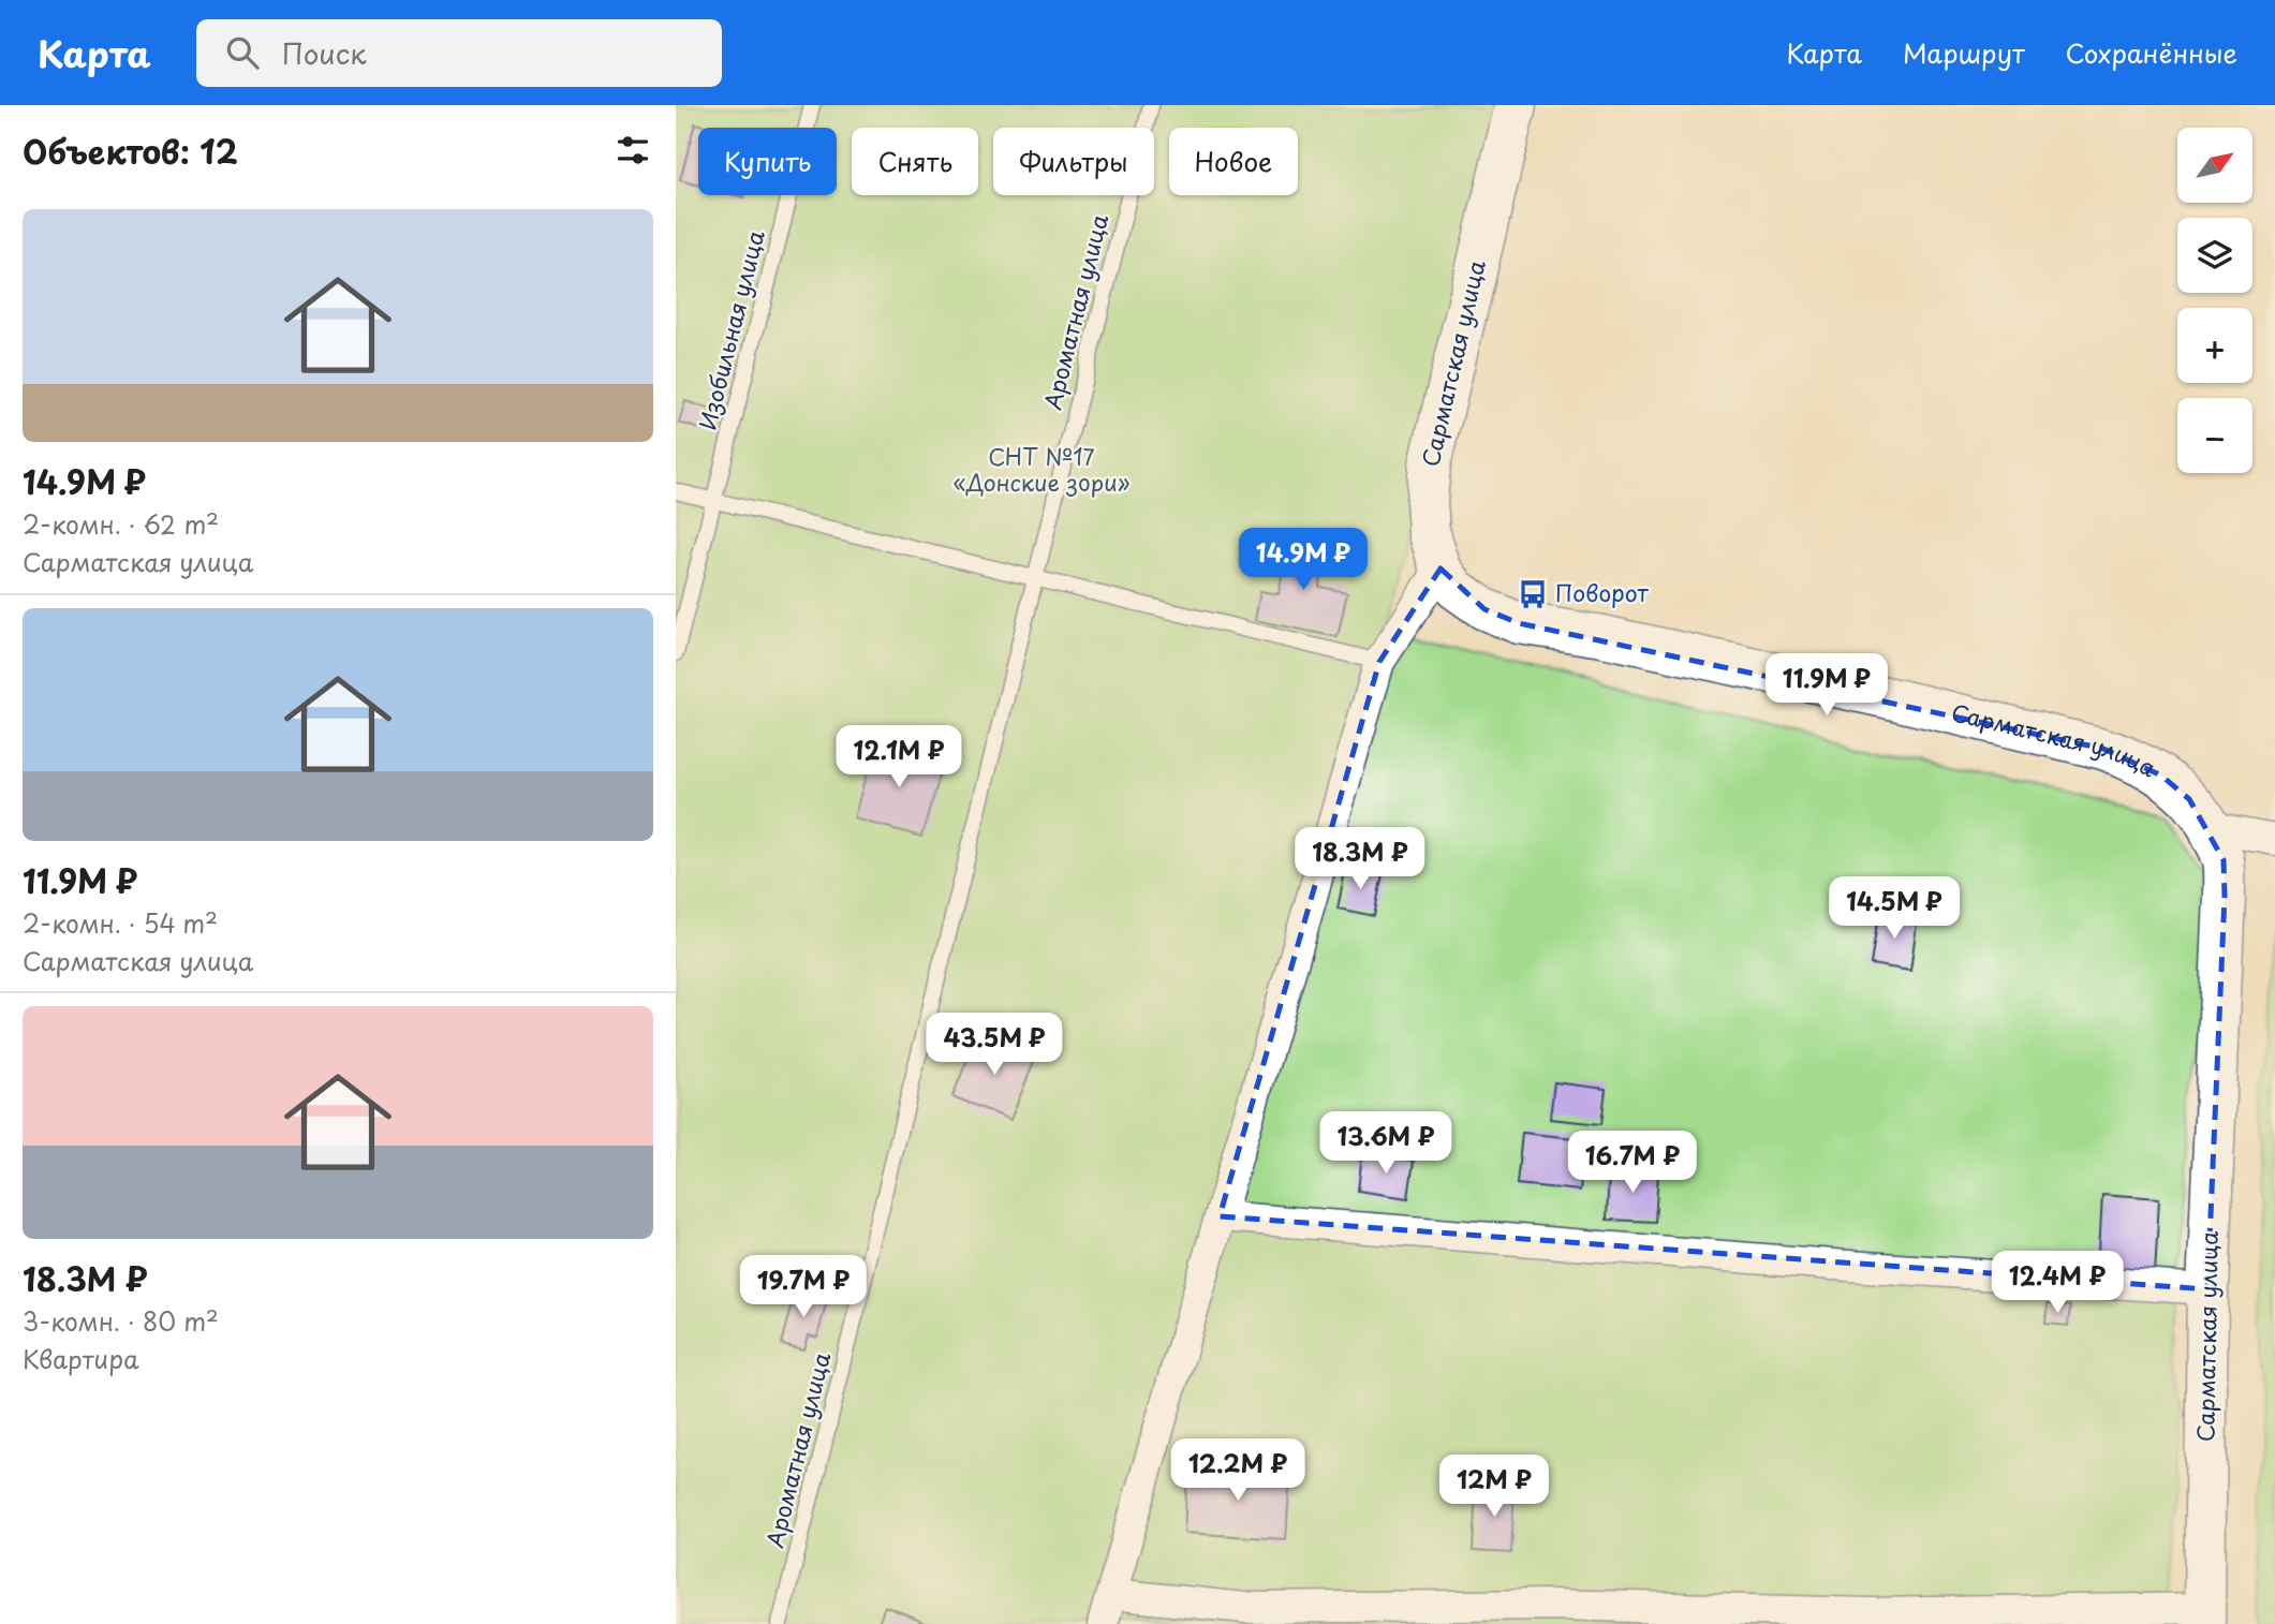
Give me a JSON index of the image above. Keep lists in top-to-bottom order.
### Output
{
  "streets": {
    "main road": ["Сарматская улица"],
    "lane": ["Ароматная улица", "Изобильная улица"]
  },
  "parks": ["СНТ №17 «Донские зори»"],
  "places": {
    "bus stop": ["Поворот"]
  },
  "north": "top right",
  "page": {
    "header": "Карта",
    "search": "Поиск",
    "nav": ["Карта", "Маршрут", "Сохранённые"],
    "heading": "Объектов: 12",
    "map_buttons": ["+", "−"],
    "chip": [
      "Купить",
      "Снять",
      "Фильтры",
      "Новое"
    ],
    "list": [
      {
        "name": "14.9M ₽",
        "note": "2-комн. · 62 m² · Сарматская улица"
      },
      {
        "name": "11.9M ₽",
        "note": "2-комн. · 54 m² · Сарматская улица"
      },
      {
        "name": "18.3M ₽",
        "note": "3-комн. · 80 m² · Квартира"
      }
    ],
    "price": [
      "14.9M ₽",
      "11.9M ₽",
      "12.1M ₽",
      "18.3M ₽",
      "14.5M ₽",
      "43.5M ₽",
      "13.6M ₽",
      "16.7M ₽",
      "12.4M ₽",
      "19.7M ₽",
      "12.2M ₽",
      "12M ₽"
    ]
  }
}
